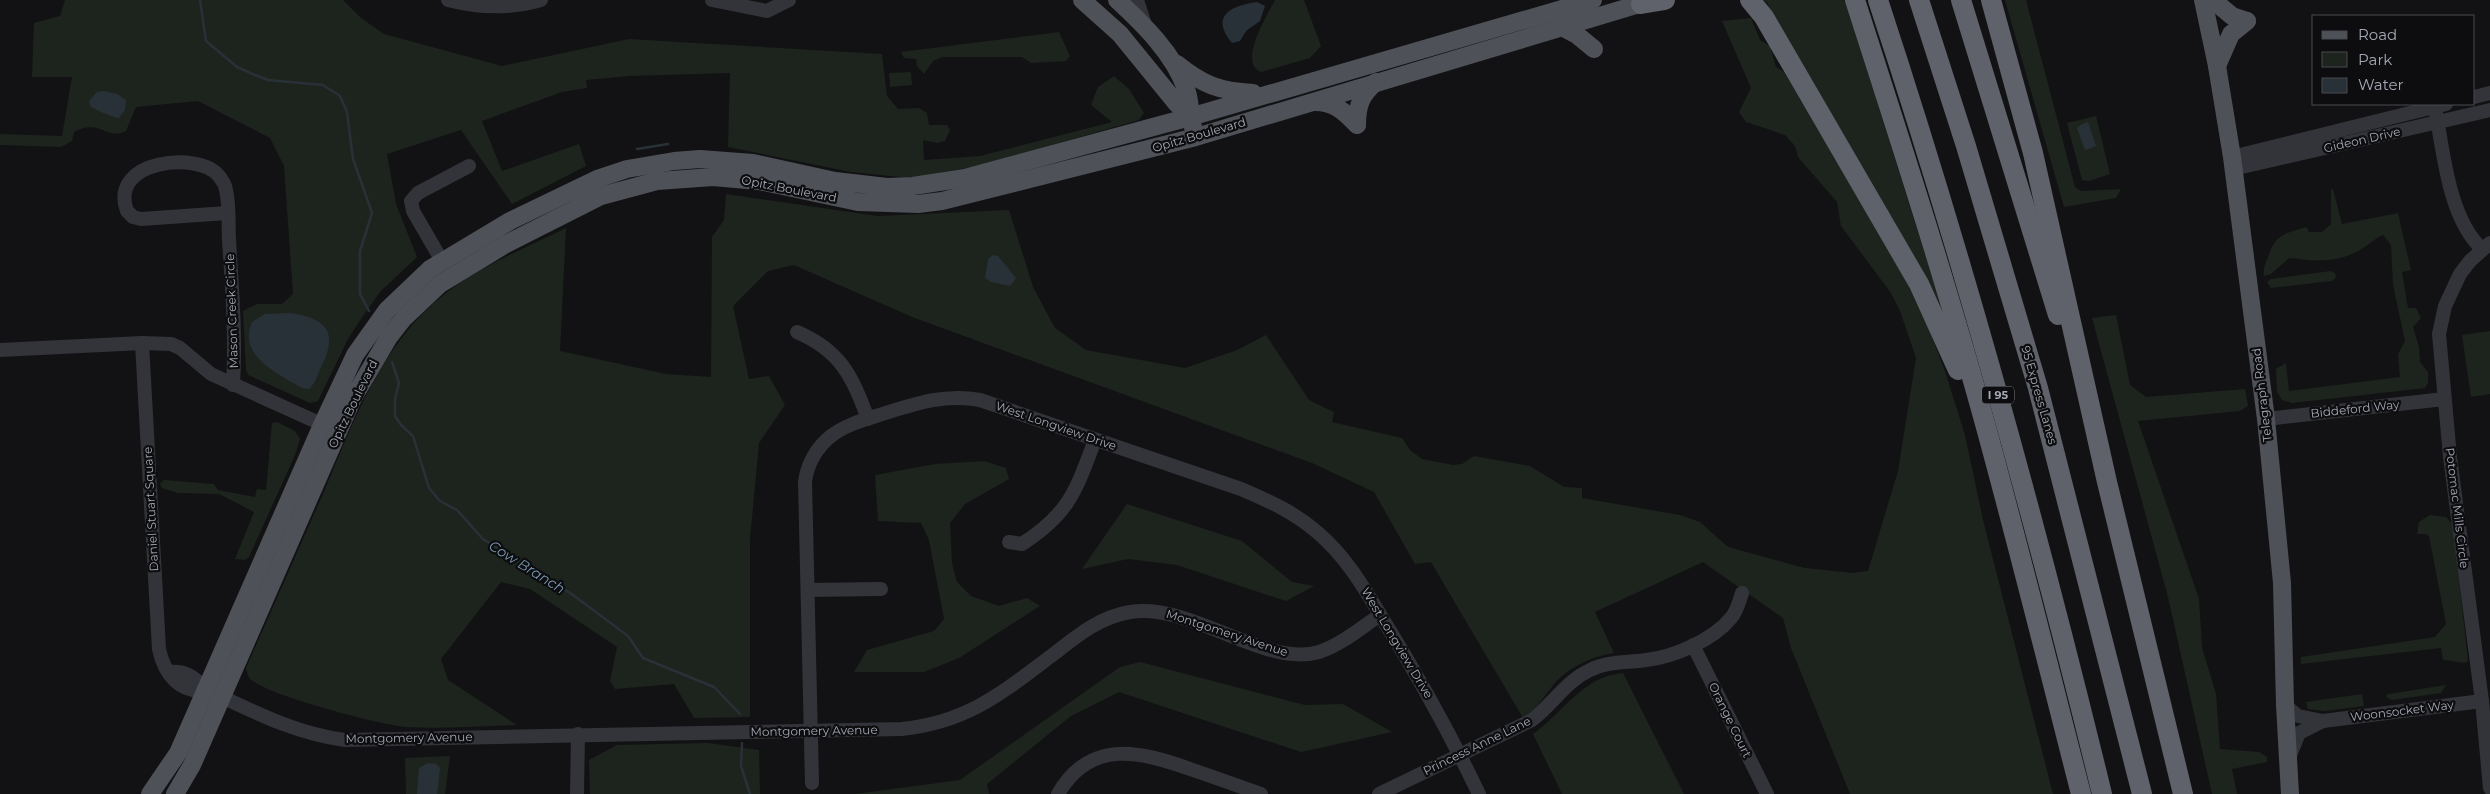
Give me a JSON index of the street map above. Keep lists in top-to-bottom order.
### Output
{
  "streets": {
    "highway": ["I 95", "95 Express Lanes"],
    "main road": ["Opitz Boulevard", "Telegraph Road"],
    "street": [
      "Gideon Drive",
      "Mason Creek Circle",
      "Biddeford Way",
      "West Longview Drive",
      "Potomac Mills Circle",
      "Daniel Stuart Square",
      "Montgomery Avenue",
      "Woonsocket Way",
      "Orange Court",
      "Princess Anne Lane"
    ]
  },
  "crossings": [
    ["Opitz Boulevard", "Mason Creek Circle"],
    ["Opitz Boulevard", "Daniel Stuart Square"],
    ["Opitz Boulevard", "Montgomery Avenue"],
    ["Gideon Drive", "Telegraph Road"],
    ["Telegraph Road", "Biddeford Way"],
    ["Telegraph Road", "Woonsocket Way"],
    ["Biddeford Way", "Potomac Mills Circle"],
    ["West Longview Drive", "Montgomery Avenue"],
    ["West Longview Drive", "Princess Anne Lane"],
    ["Potomac Mills Circle", "Woonsocket Way"],
    ["Daniel Stuart Square", "Montgomery Avenue"],
    ["Orange Court", "Princess Anne Lane"]
  ],
  "water": ["Cow Branch"],
  "legend": ["Road", "Park", "Water"]
}
